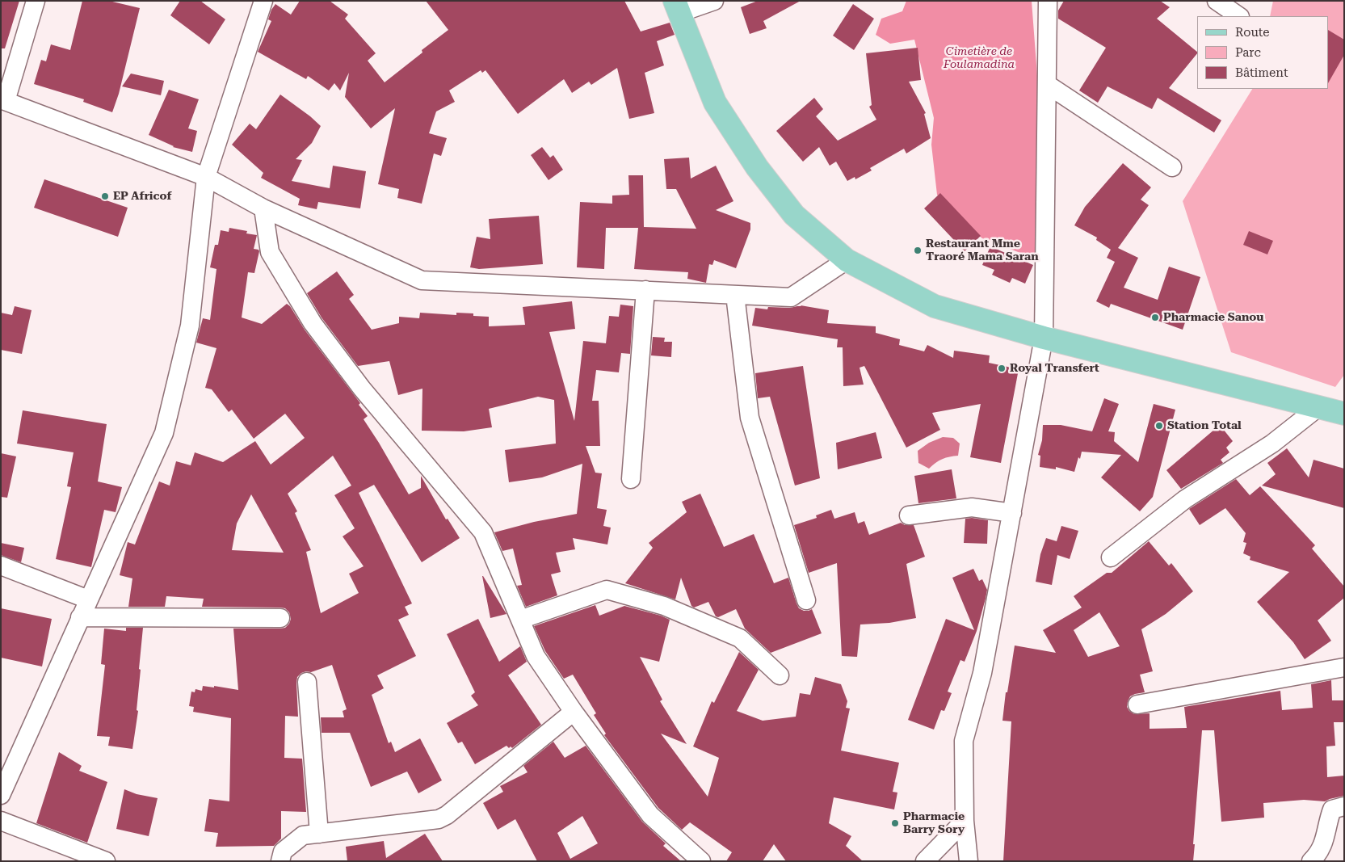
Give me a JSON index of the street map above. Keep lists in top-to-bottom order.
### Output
{
  "parks": ["Cimetière de Foulamadina"],
  "places": [
    "EP Africof",
    "Restaurant Mme Traoré Mama Saran",
    "Pharmacie Sanou",
    "Royal Transfert",
    "Station Total",
    "Pharmacie Barry Sory"
  ],
  "legend": ["Route", "Parc", "Bâtiment"]
}
